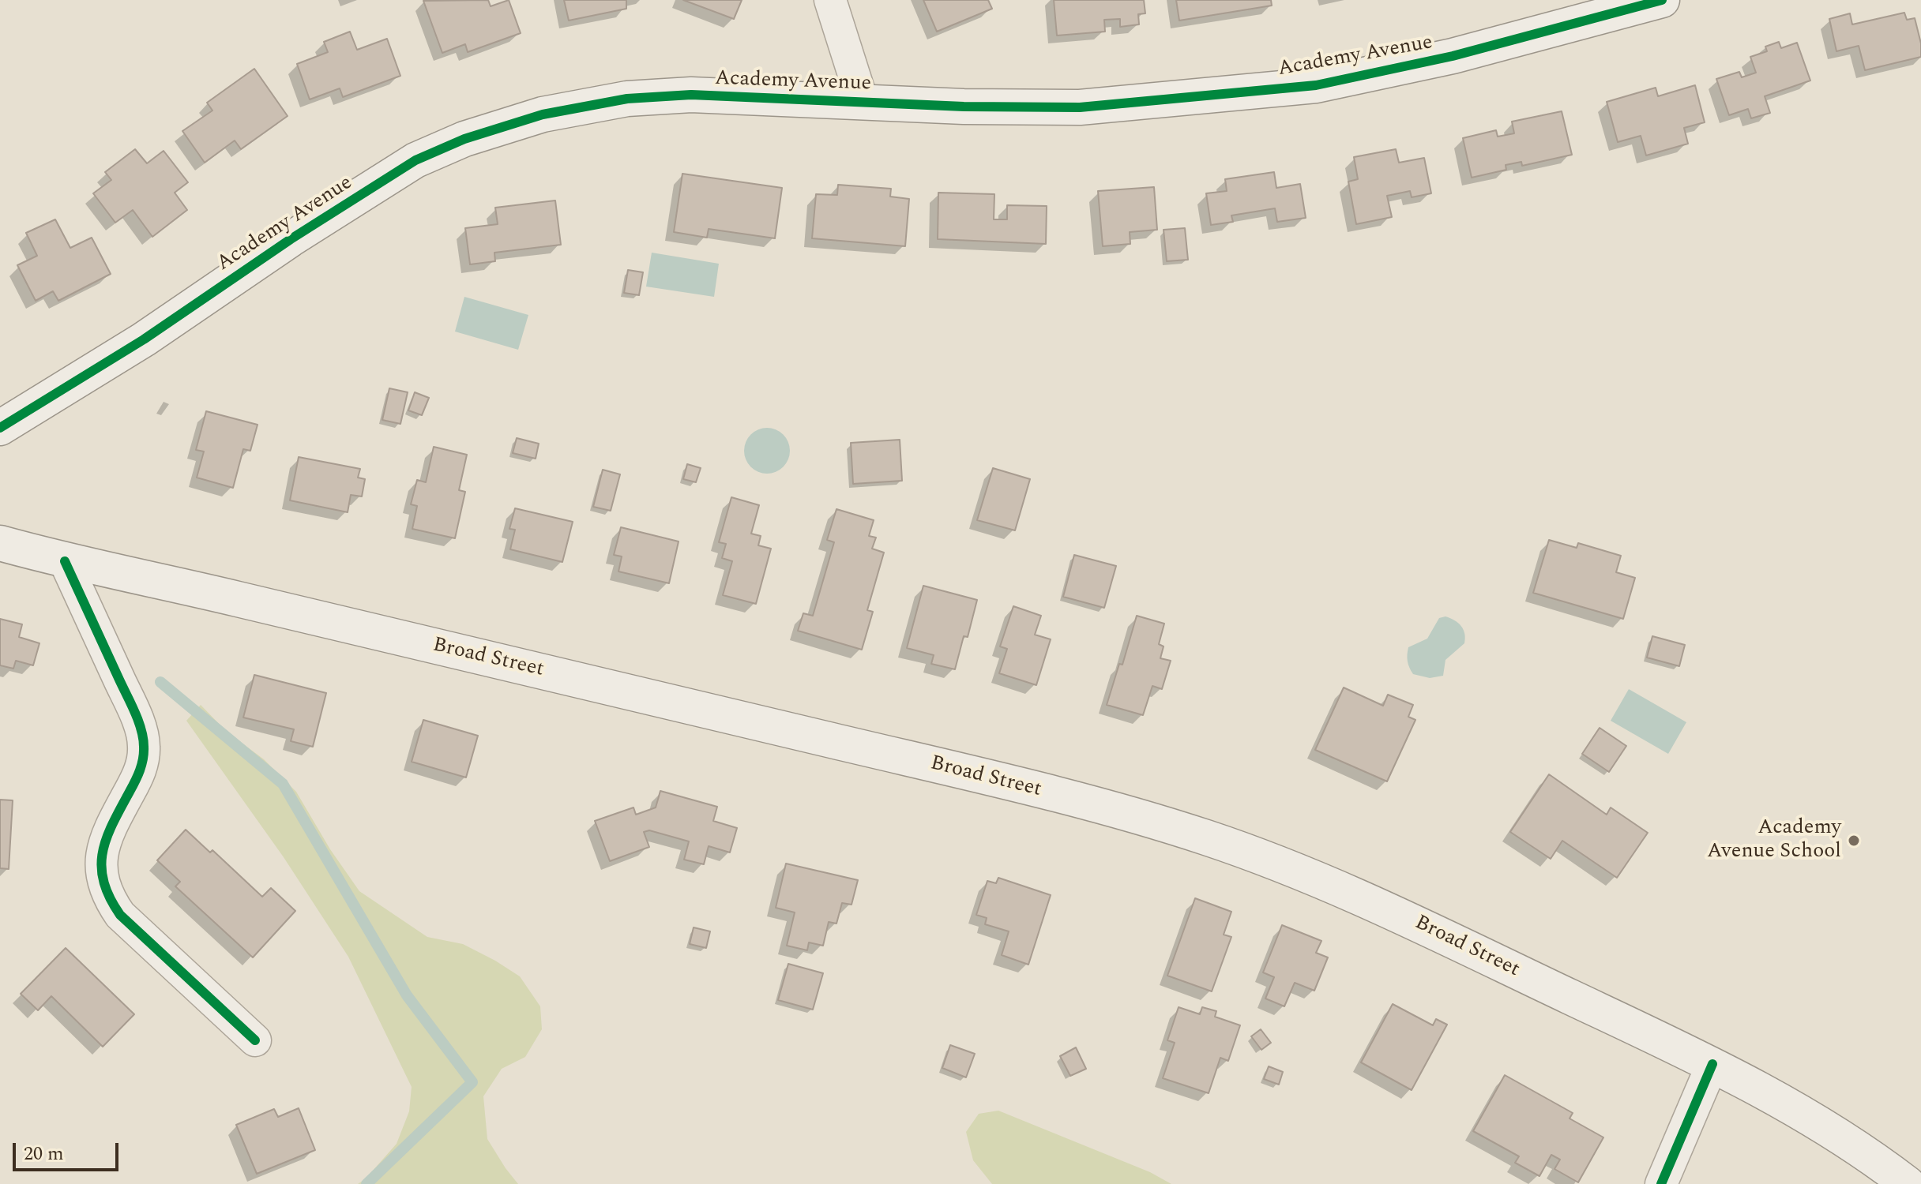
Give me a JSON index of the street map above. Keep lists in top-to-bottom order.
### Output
{
  "streets": {
    "main road": ["Academy Avenue", "Broad Street"]
  },
  "places": ["Academy Avenue School"],
  "scale_bar": "20 m"
}
